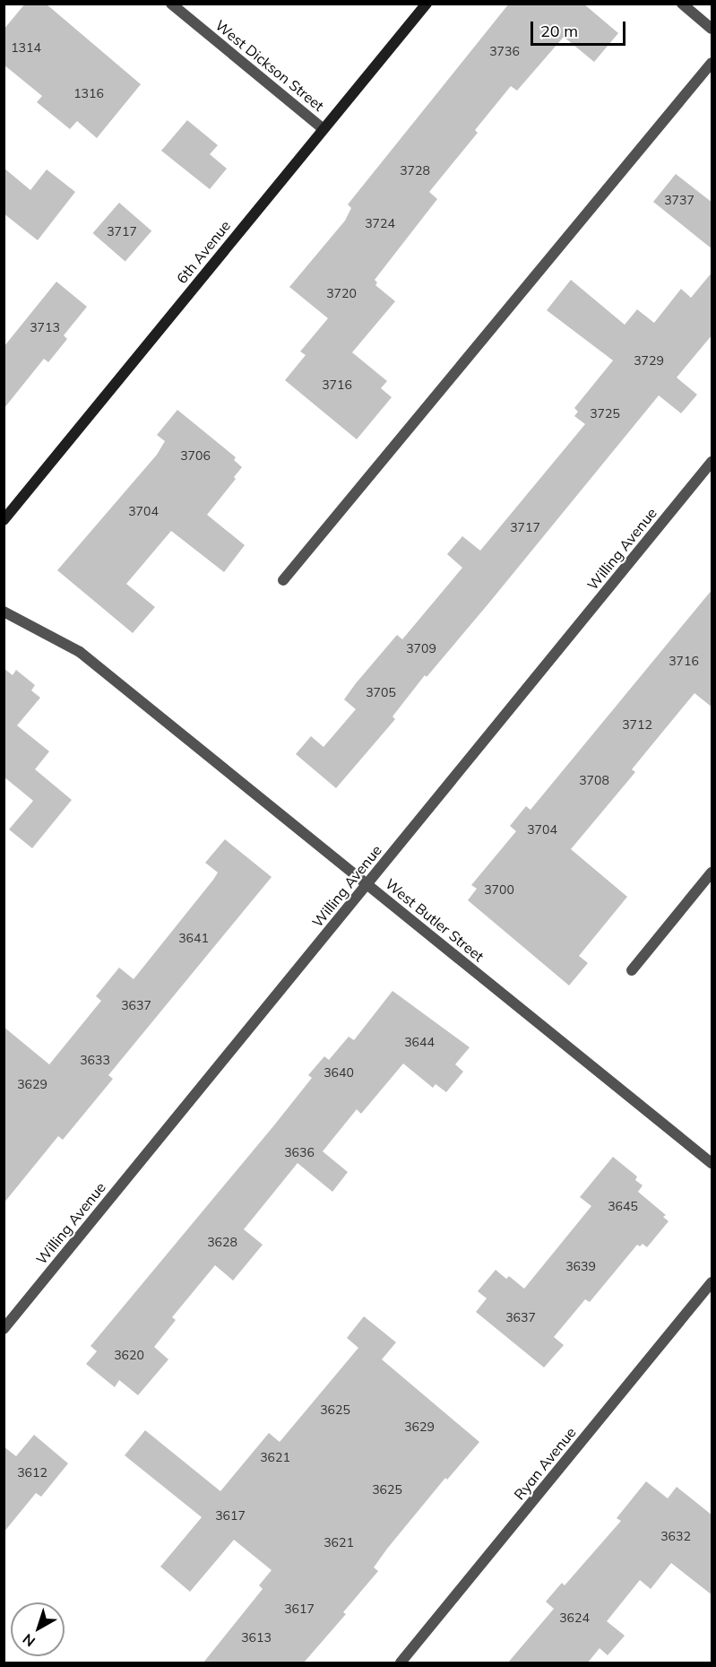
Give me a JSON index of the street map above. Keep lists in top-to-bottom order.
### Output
{
  "streets": {
    "street": [
      "West Dickson Street",
      "6th Avenue",
      "Willing Avenue",
      "West Butler Street",
      "Ryan Avenue"
    ]
  },
  "crossings": [
    ["West Dickson Street", "6th Avenue"],
    ["Willing Avenue", "West Butler Street"]
  ],
  "house_numbers": [
    "1314",
    "3736",
    "1316",
    "3728",
    "3737",
    "3724",
    "3717",
    "3720",
    "3713",
    "3729",
    "3716",
    "3725",
    "3706",
    "3704",
    "3717",
    "3709",
    "3716",
    "3705",
    "3712",
    "3708",
    "3704",
    "3700",
    "3641",
    "3637",
    "3644",
    "3633",
    "3640",
    "3629",
    "3636",
    "3645",
    "3628",
    "3639",
    "3637",
    "3620",
    "3625",
    "3629",
    "3621",
    "3612",
    "3625",
    "3617",
    "3632",
    "3621",
    "3617",
    "3624",
    "3613"
  ],
  "scale_bar": "20 m",
  "north": "bottom left"
}
